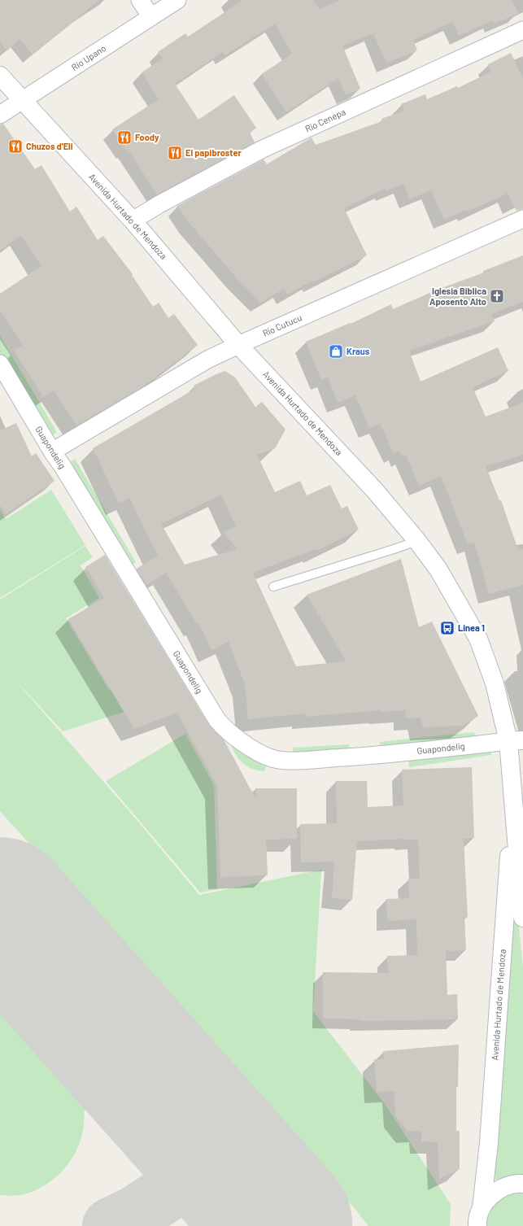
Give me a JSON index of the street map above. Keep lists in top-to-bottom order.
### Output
{
  "streets": {
    "main road": ["Avenida Hurtado de Mendoza"],
    "street": [
      "Río Upano",
      "Río Cenepa",
      "Río Cutucu",
      "Guapondelig"
    ]
  },
  "crossings": [
    ["Río Upano", "Avenida Hurtado de Mendoza"],
    ["Río Cenepa", "Avenida Hurtado de Mendoza"],
    ["Avenida Hurtado de Mendoza", "Río Cutucu"],
    ["Avenida Hurtado de Mendoza", "Guapondelig"],
    ["Río Cutucu", "Guapondelig"]
  ],
  "places": {
    "restaurant": ["Foody", "Chuzos d'Eli", "El papibroster"],
    "church": ["Iglesia Biblica Aposento Alto"],
    "shop": ["Kraus"],
    "bus stop": ["Linea 1"]
  }
}
